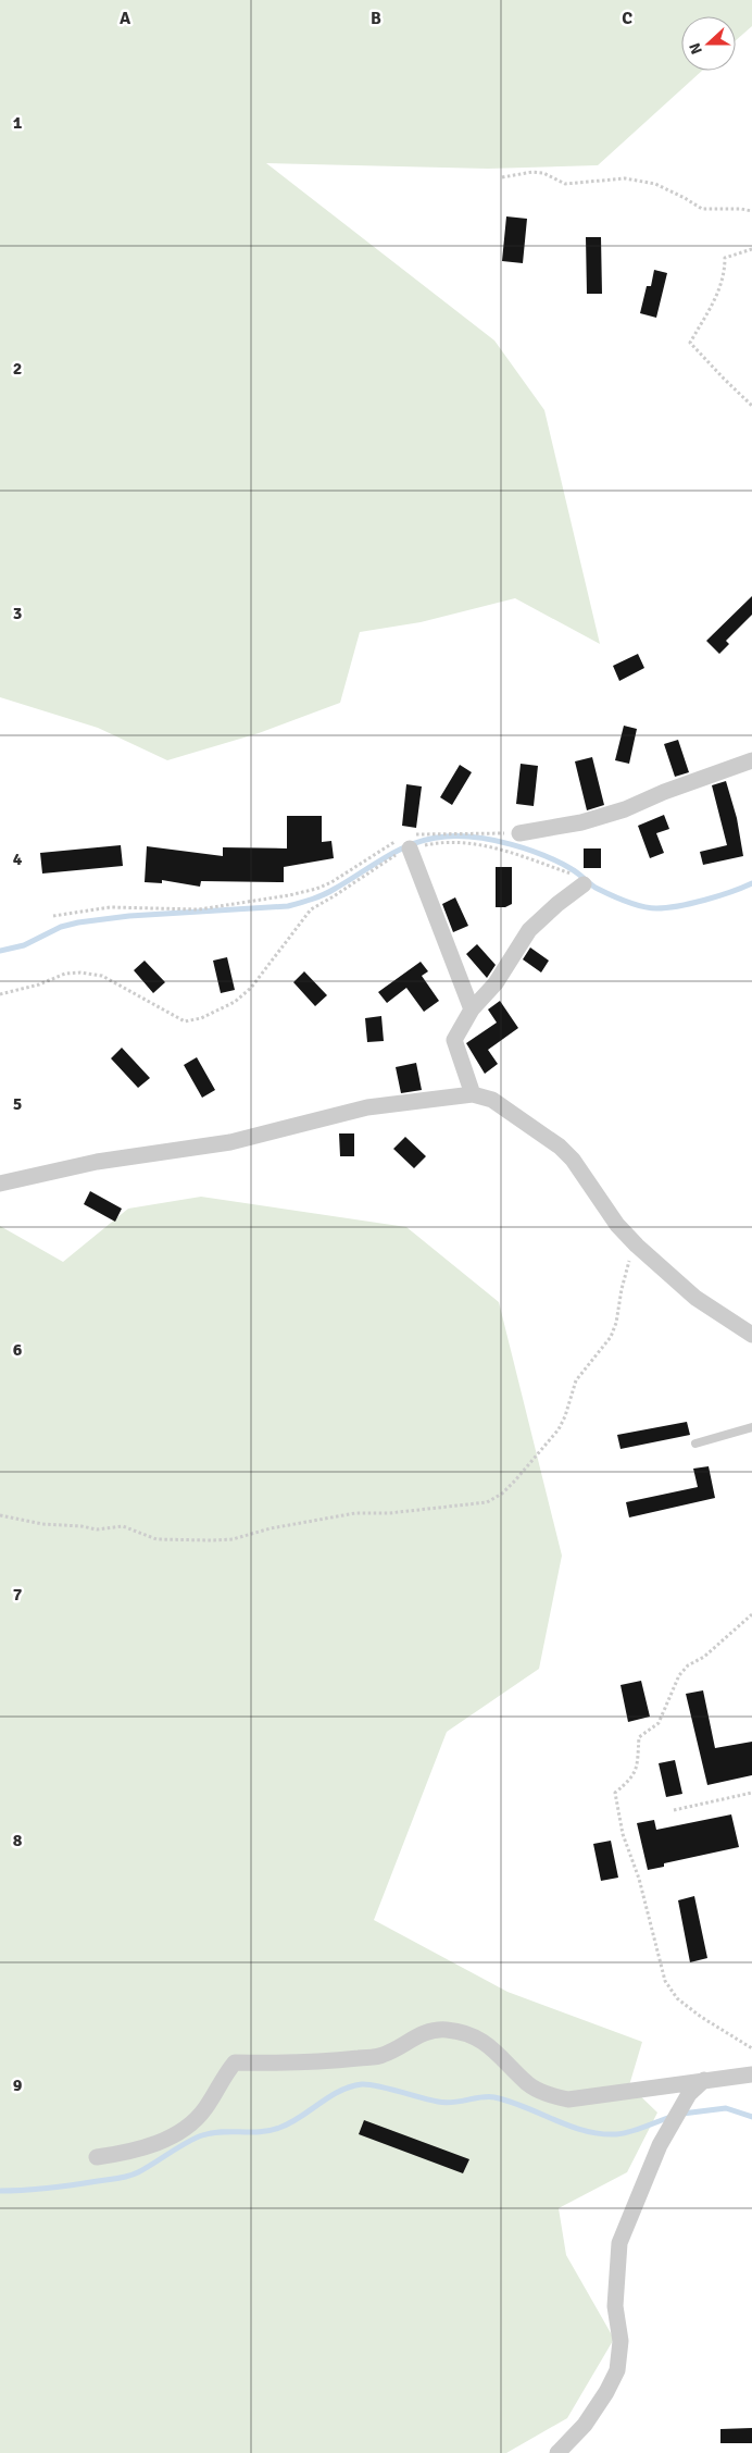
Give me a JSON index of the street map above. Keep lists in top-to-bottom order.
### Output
{
  "north": "left",
  "grid": {
    "columns": ["A", "B", "C"],
    "rows": [
      "1",
      "2",
      "3",
      "4",
      "5",
      "6",
      "7",
      "8",
      "9"
    ]
  }
}
